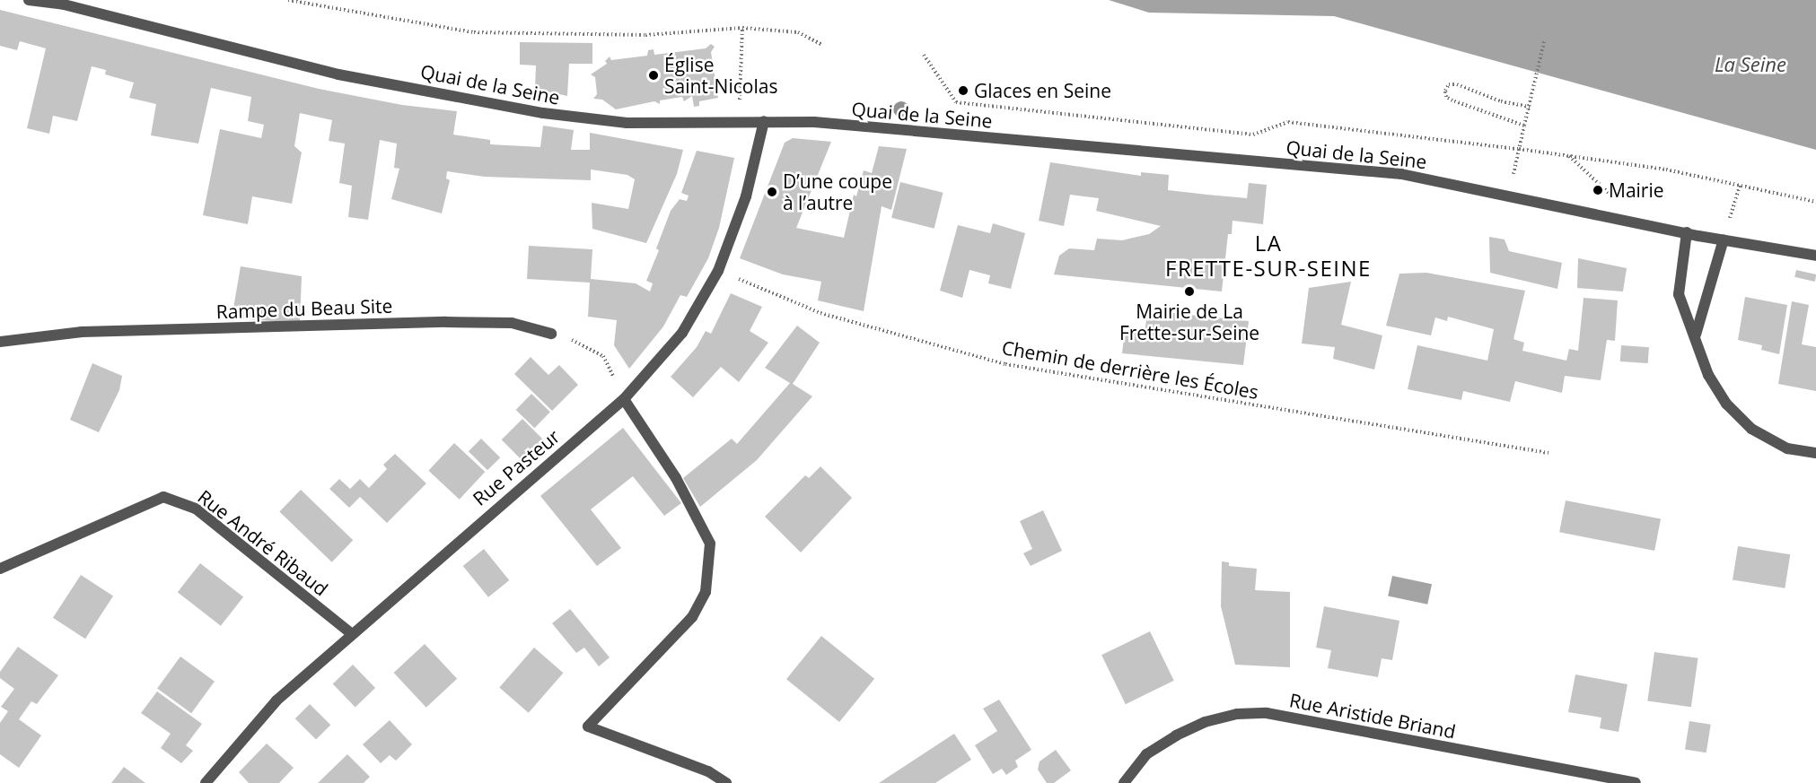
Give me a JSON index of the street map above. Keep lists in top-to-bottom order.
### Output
{
  "streets": {
    "street": [
      "Quai de la Seine",
      "Rampe du Beau Site",
      "Rue Pasteur",
      "Rue André Ribaud",
      "Rue Aristide Briand"
    ],
    "path": ["Chemin de derrière les Écoles"]
  },
  "crossings": [
    ["Quai de la Seine", "Rue Pasteur"],
    ["Chemin de derrière les Écoles", "Rue Pasteur"],
    ["Rue Pasteur", "Rue André Ribaud"]
  ],
  "districts": ["LA FRETTE-SUR-SEINE"],
  "water": ["La Seine"],
  "places": [
    "Église Saint-Nicolas",
    "Glaces en Seine",
    "Mairie",
    "D’une coupe à l’autre",
    "Mairie de La Frette-sur-Seine"
  ]
}
